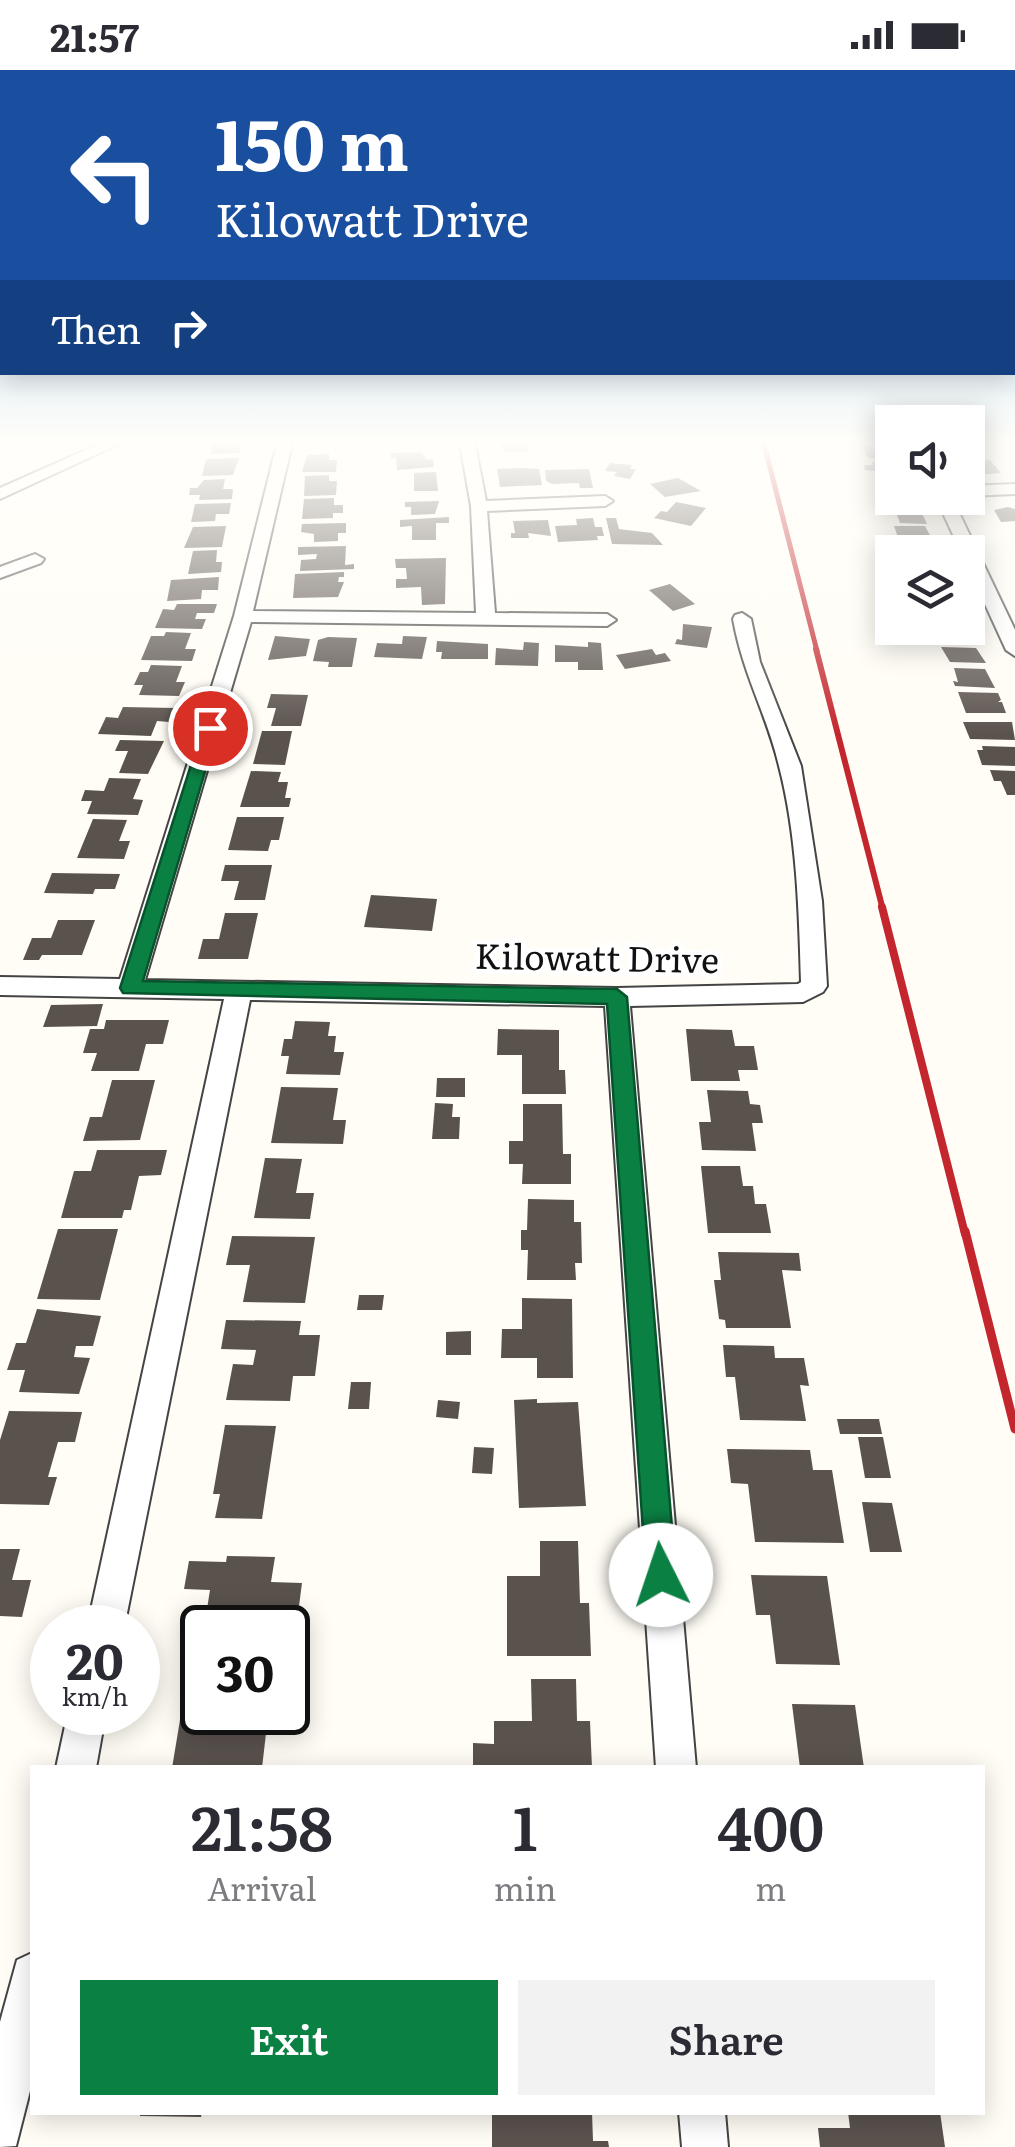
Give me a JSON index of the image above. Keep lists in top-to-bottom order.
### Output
{
  "streets": {
    "street": ["Kilowatt Drive"]
  },
  "page": {
    "status": "21:57",
    "turn": ["150 m", "Kilowatt Drive"],
    "then": "Then",
    "speed": "20 km/h",
    "limit": "30",
    "eta": [
      "21:58",
      "Arrival",
      "1",
      "min",
      "400",
      "m"
    ],
    "buttons": ["Exit", "Share"]
  }
}
